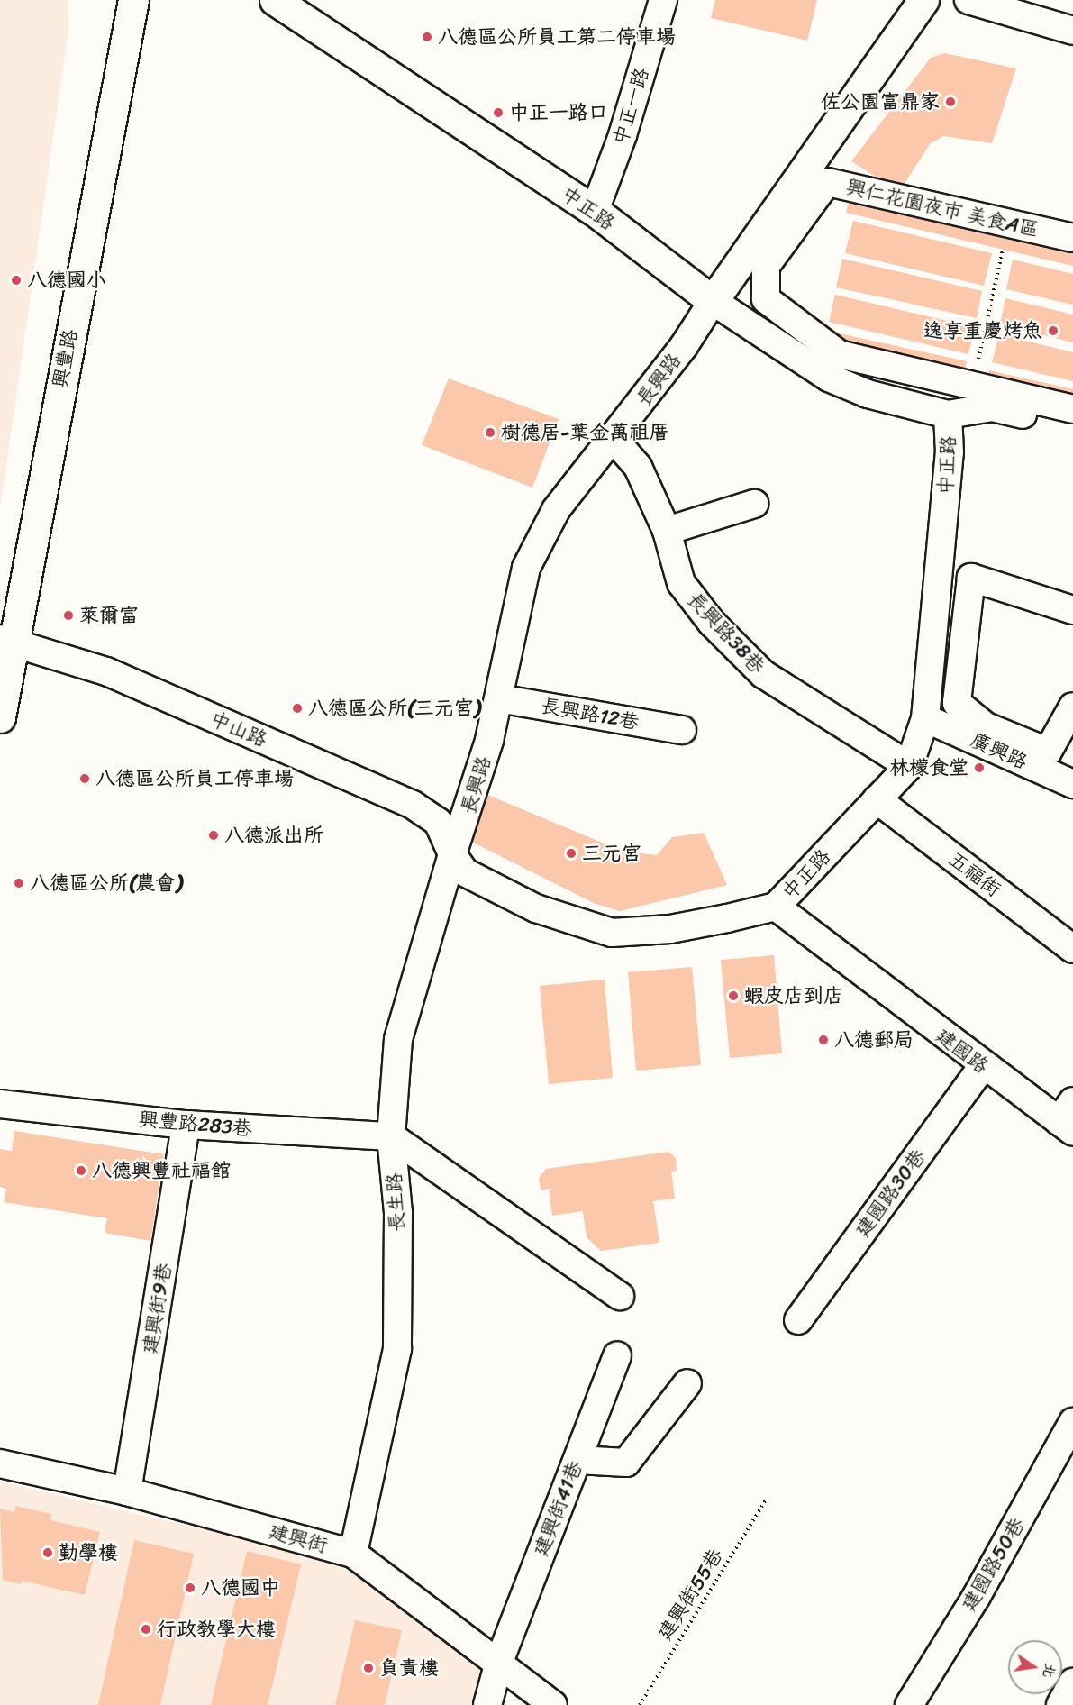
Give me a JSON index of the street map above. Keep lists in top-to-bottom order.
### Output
{
  "streets": {
    "main road": ["中正路", "興豐路", "長興路"],
    "street": [
      "中正一路",
      "興仁花園夜市 美食A區",
      "長興路38巷",
      "長興路12巷",
      "中山路",
      "廣興路",
      "五福街",
      "建國路",
      "興豐路283巷",
      "建國路30巷",
      "長生路",
      "建興街9巷",
      "建興街41巷",
      "建興街",
      "建國路50巷"
    ],
    "path": ["建興街55巷"]
  },
  "crossings": [
    ["中正一路", "中正路"],
    ["中正路", "長興路"],
    ["中正路", "長興路38巷"],
    ["中正路", "中山路"],
    ["中正路", "廣興路"],
    ["中正路", "五福街"],
    ["中正路", "建國路"],
    ["中正路", "長生路"],
    ["興豐路", "中山路"],
    ["長興路", "長興路38巷"],
    ["長興路", "長興路12巷"],
    ["長興路", "中山路"],
    ["長興路", "長生路"],
    ["中山路", "長生路"],
    ["建國路", "建國路30巷"],
    ["興豐路283巷", "長生路"],
    ["興豐路283巷", "建興街9巷"],
    ["長生路", "建興街"],
    ["建興街9巷", "建興街"],
    ["建興街41巷", "建興街"]
  ],
  "places": [
    "八德區公所員工第二停車場",
    "佐公園富鼎家",
    "中正一路口",
    "八德國小",
    "逸享重慶烤魚",
    "樹德居-葉金萬祖厝",
    "萊爾富",
    "八德區公所(三元宮)",
    "林檬食堂",
    "八德區公所員工停車場",
    "八德派出所",
    "三元宮",
    "八德區公所(農會)",
    "蝦皮店到店",
    "八德郵局",
    "八德興豐社福館",
    "勤學樓",
    "八德國中",
    "行政教學大樓",
    "負責樓"
  ],
  "north": "right"
}
